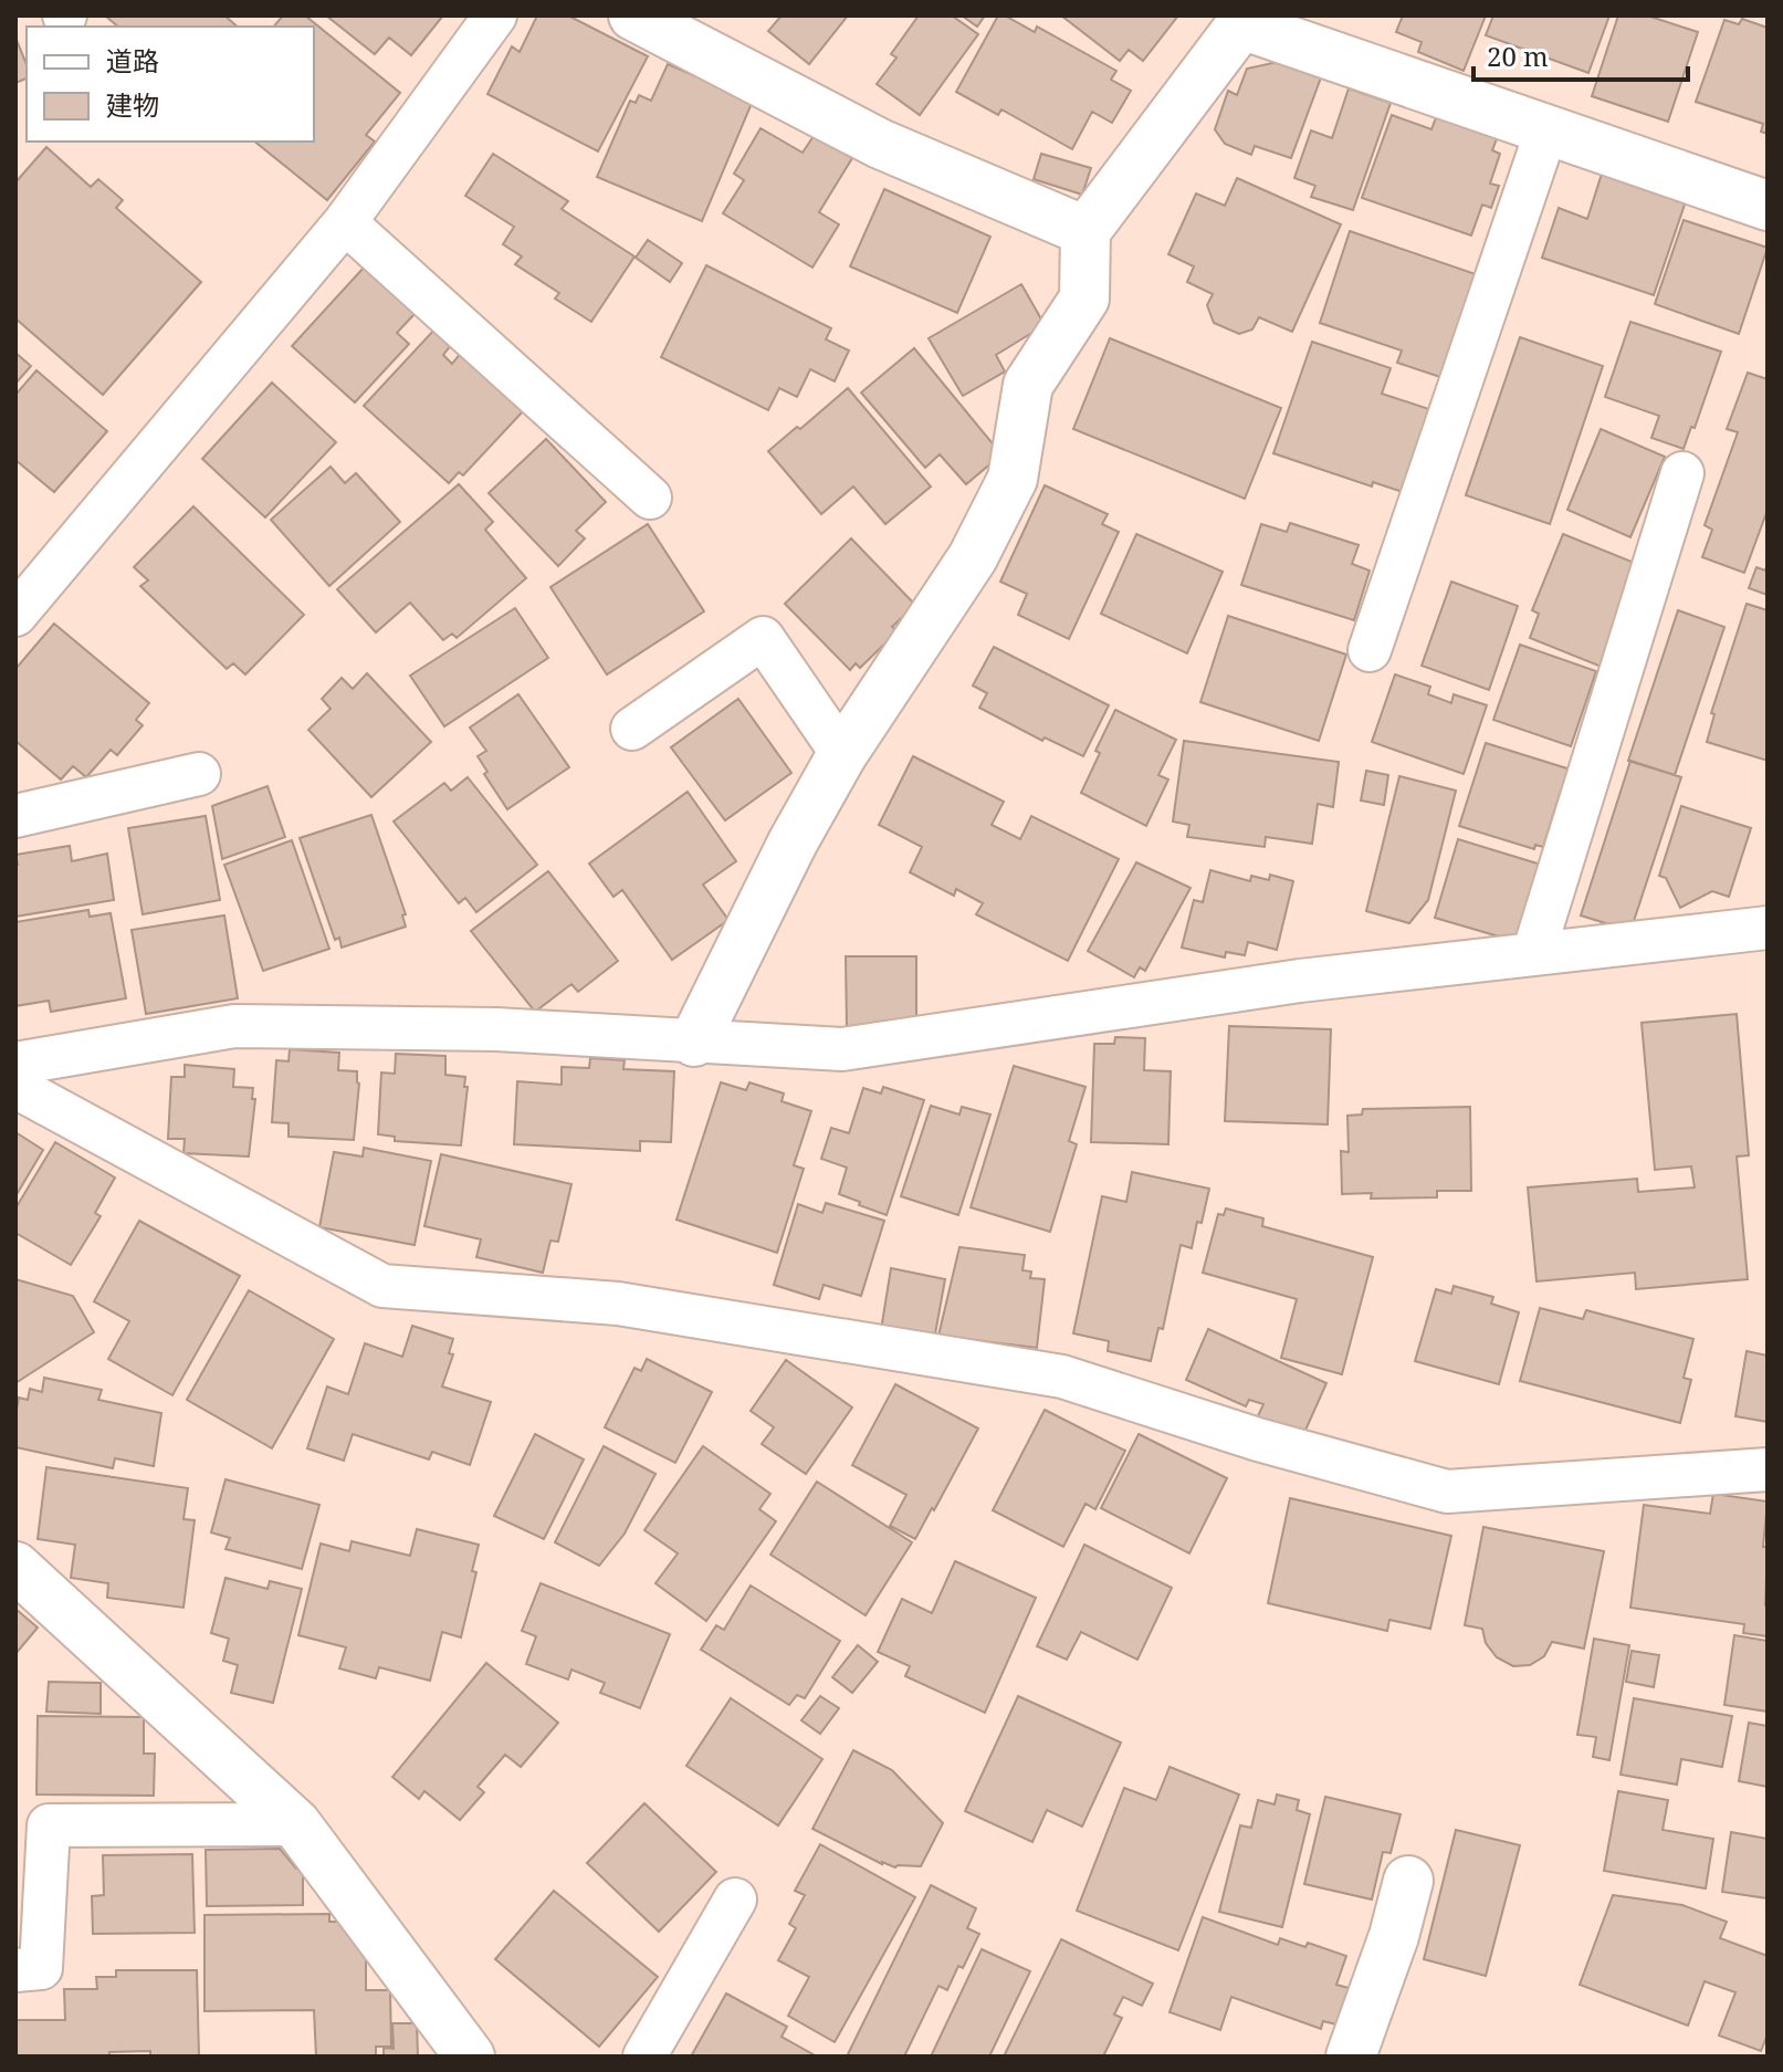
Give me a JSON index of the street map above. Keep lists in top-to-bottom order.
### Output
{
  "legend": ["道路", "建物"],
  "scale_bar": "20 m"
}
